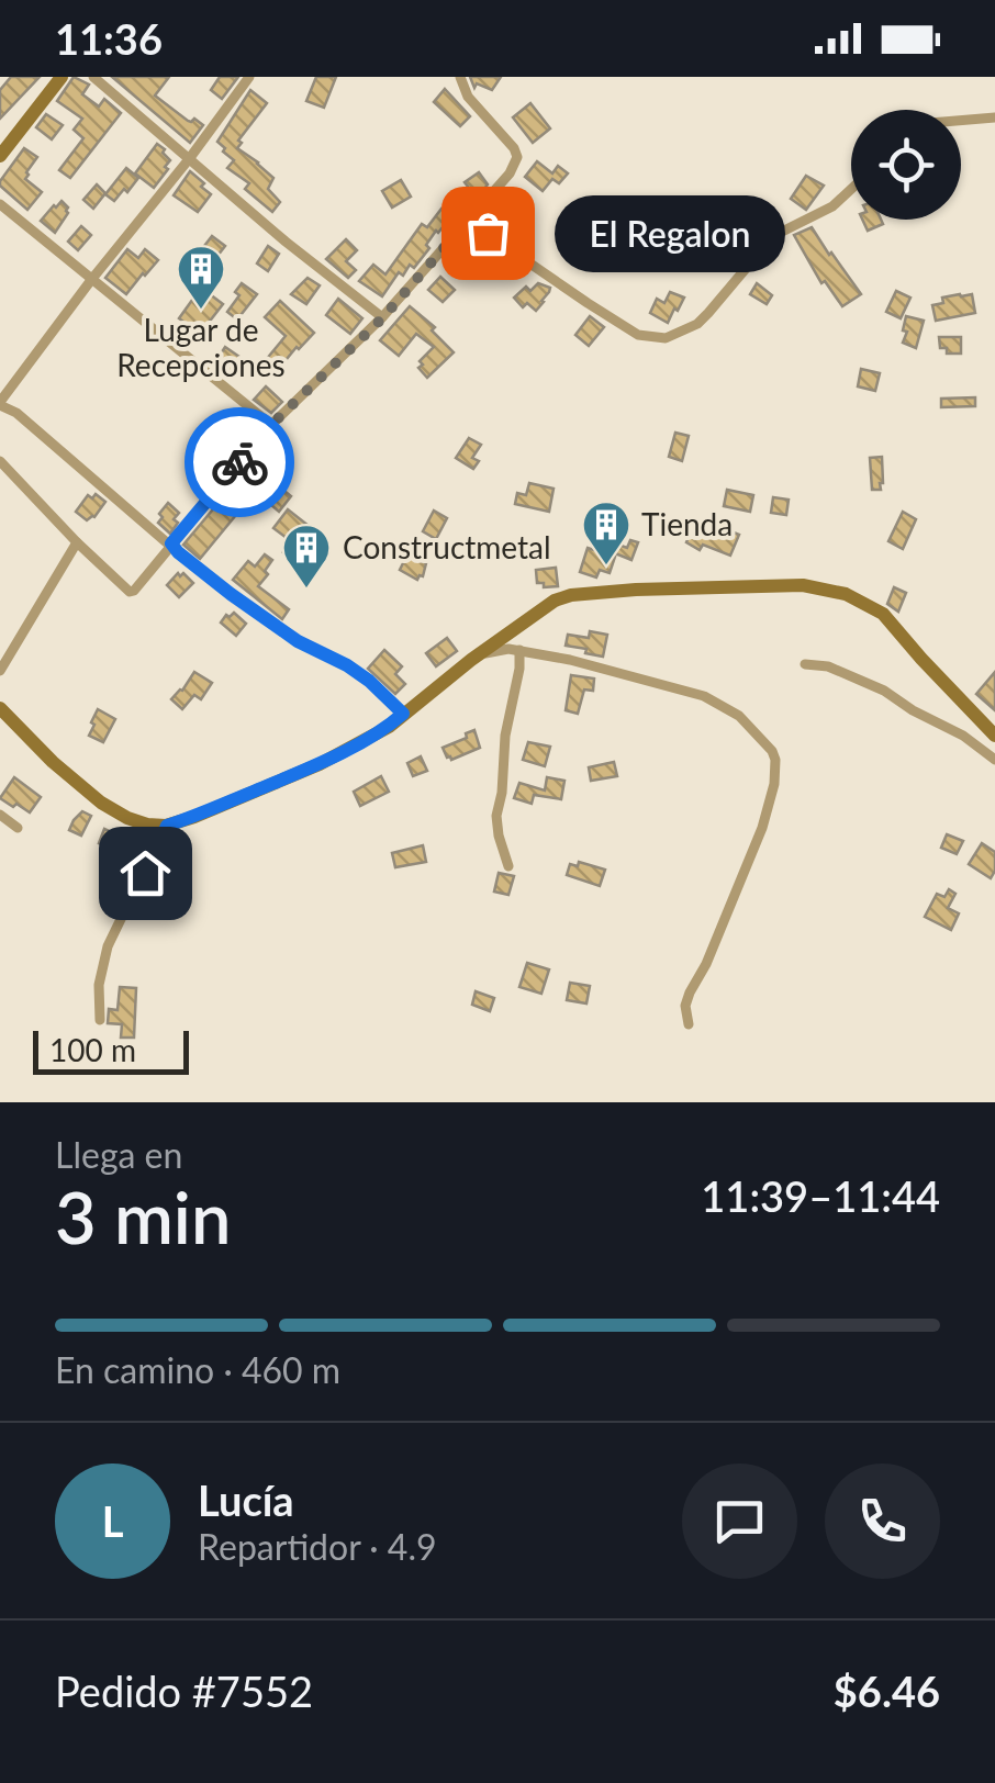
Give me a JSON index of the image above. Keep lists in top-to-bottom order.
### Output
{
  "places": {
    "other": ["El Regalon"],
    "building": ["Lugar de Recepciones", "Tienda", "Constructmetal"]
  },
  "scale_bar": "100 m",
  "page": {
    "status": "11:36",
    "bubble": "El Regalon",
    "scale": "100 m",
    "heading": ["3 min", "Llega en", "11:39–11:44"],
    "panel": [
      "Lucía",
      "Repartidor · 4.9",
      "Pedido #7552",
      "$6.46"
    ],
    "bar": "En camino · 460 m",
    "round": "L"
  }
}
